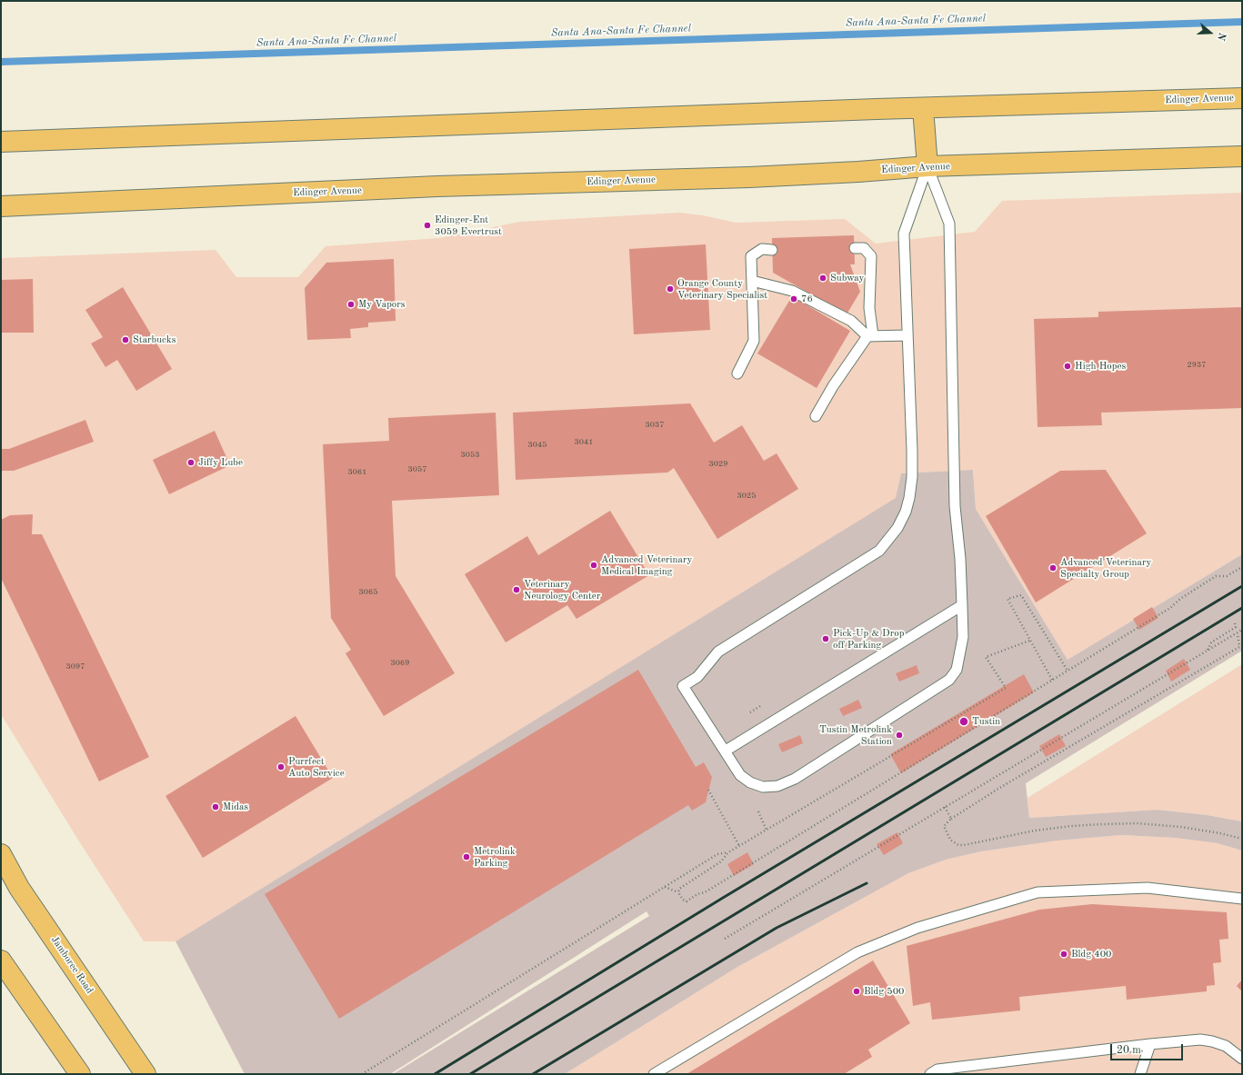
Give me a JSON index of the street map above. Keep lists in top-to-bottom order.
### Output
{
  "streets": {
    "main road": ["Edinger Avenue", "Jamboree Road"]
  },
  "water": ["Santa Ana-Santa Fe Channel"],
  "places": [
    "Edinger-Ent 3059 Evertrust",
    "Subway",
    "Orange County Veterinary Specialist",
    "76",
    "My Vapors",
    "Starbucks",
    "High Hopes",
    "Jiffy Lube",
    "Advanced Veterinary Medical Imaging",
    "Advanced Veterinary Specialty Group",
    "Veterinary Neurology Center",
    "Pick-Up & Drop off Parking",
    "Tustin",
    "Tustin Metrolink Station",
    "Purrfect Auto Service",
    "Midas",
    "Metrolink Parking",
    "Bldg 400",
    "Bldg 500"
  ],
  "house_numbers": [
    "2937",
    "3037",
    "3041",
    "3045",
    "3053",
    "3029",
    "3057",
    "3061",
    "3025",
    "3065",
    "3069",
    "3097"
  ],
  "scale_bar": "20 m",
  "north": "right"
}
